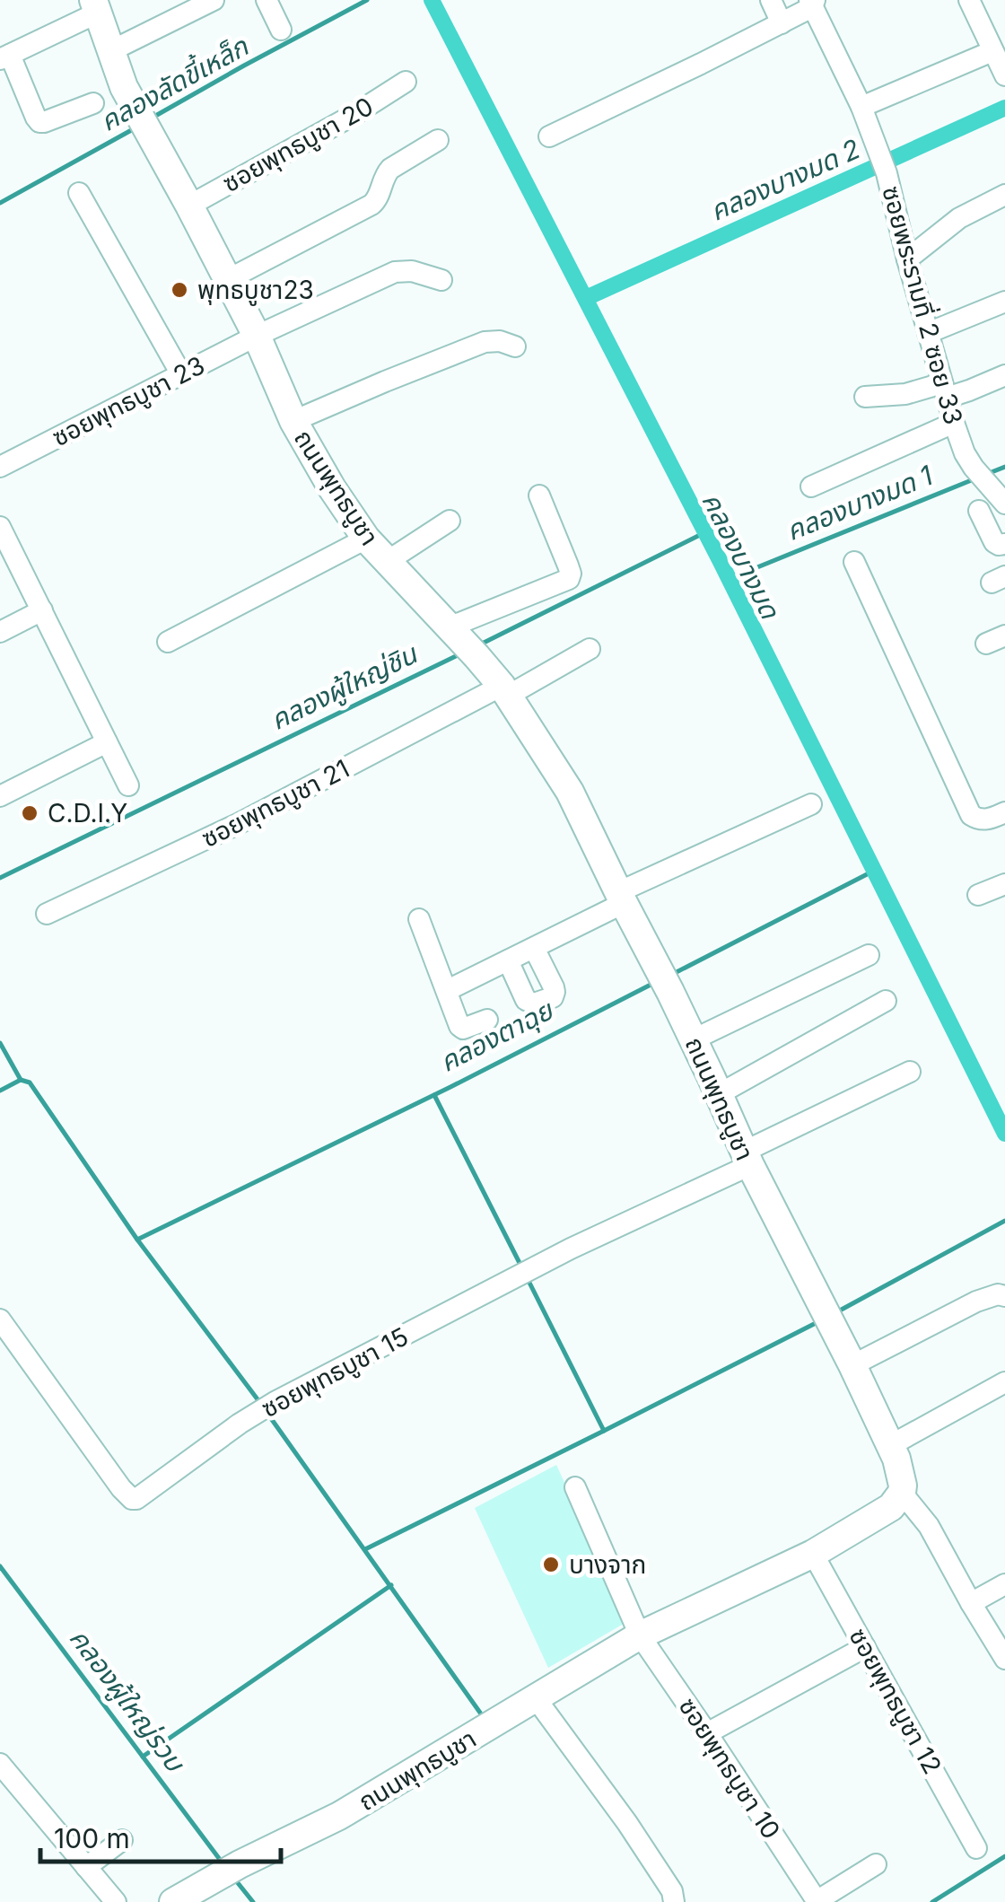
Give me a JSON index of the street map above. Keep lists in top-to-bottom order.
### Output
{
  "streets": {
    "main road": ["ถนนพุทธบูชา"],
    "street": [
      "ซอยพุทธบูชา 20",
      "ซอยพระรามที่ 2 ซอย 33",
      "ซอยพุทธบูชา 23",
      "ซอยพุทธบูชา 21",
      "ซอยพุทธบูชา 15",
      "ซอยพุทธบูชา 12",
      "ซอยพุทธบูชา 10"
    ]
  },
  "crossings": [
    ["ซอยพุทธบูชา 20", "ถนนพุทธบูชา"],
    ["ซอยพุทธบูชา 23", "ถนนพุทธบูชา"],
    ["ถนนพุทธบูชา", "ซอยพุทธบูชา 21"],
    ["ถนนพุทธบูชา", "ซอยพุทธบูชา 15"],
    ["ถนนพุทธบูชา", "ซอยพุทธบูชา 12"],
    ["ถนนพุทธบูชา", "ซอยพุทธบูชา 10"]
  ],
  "water": [
    "คลองลัดขี้เหล็ก",
    "คลองบางมด 2",
    "คลองบางมด 1",
    "คลองบางมด",
    "คลองผู้ใหญ่ชิน",
    "คลองตาฉุย",
    "คลองผู้ใหญ่รวบ"
  ],
  "places": ["พุทธบูชา23", "C.D.I.Y", "บางจาก"],
  "scale_bar": "100 m"
}
